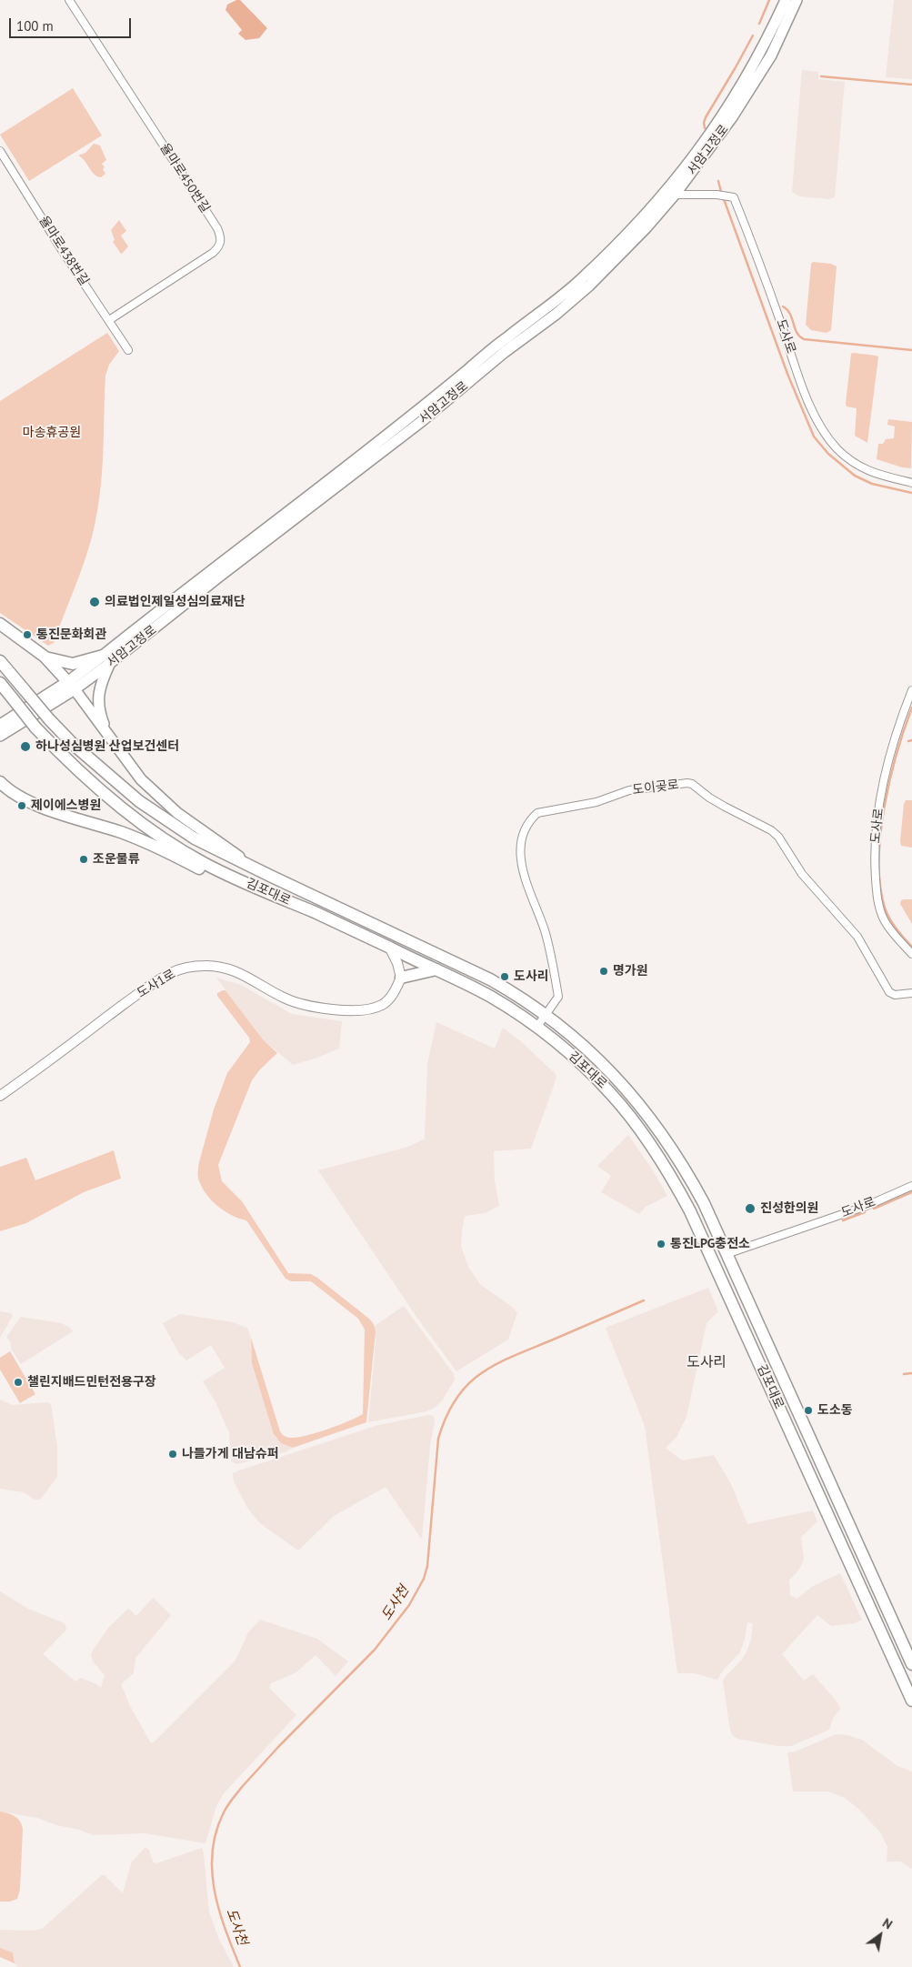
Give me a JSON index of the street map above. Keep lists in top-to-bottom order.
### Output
{
  "streets": {
    "main road": ["서암고정로", "김포대로"],
    "street": [
      "율마로450번길",
      "율마로438번길",
      "도사로",
      "도이곶로",
      "도사1로"
    ]
  },
  "crossings": [
    ["서암고정로", "도사로"],
    ["율마로450번길", "율마로438번길"],
    ["도사로", "김포대로"],
    ["도이곶로", "김포대로"]
  ],
  "districts": ["도사리"],
  "water": ["도사천"],
  "parks": ["마송휴공원"],
  "places": [
    "의료법인제일성심의료재단",
    "통진문화회관",
    "하나성심병원 산업보건센터",
    "제이에스병원",
    "조운물류",
    "명가원",
    "도사리",
    "진성한의원",
    "통진LPG충전소",
    "챌린지배드민턴전용구장",
    "도소동",
    "나들가게 대남슈퍼"
  ],
  "scale_bar": "100 m",
  "north": "top right"
}
